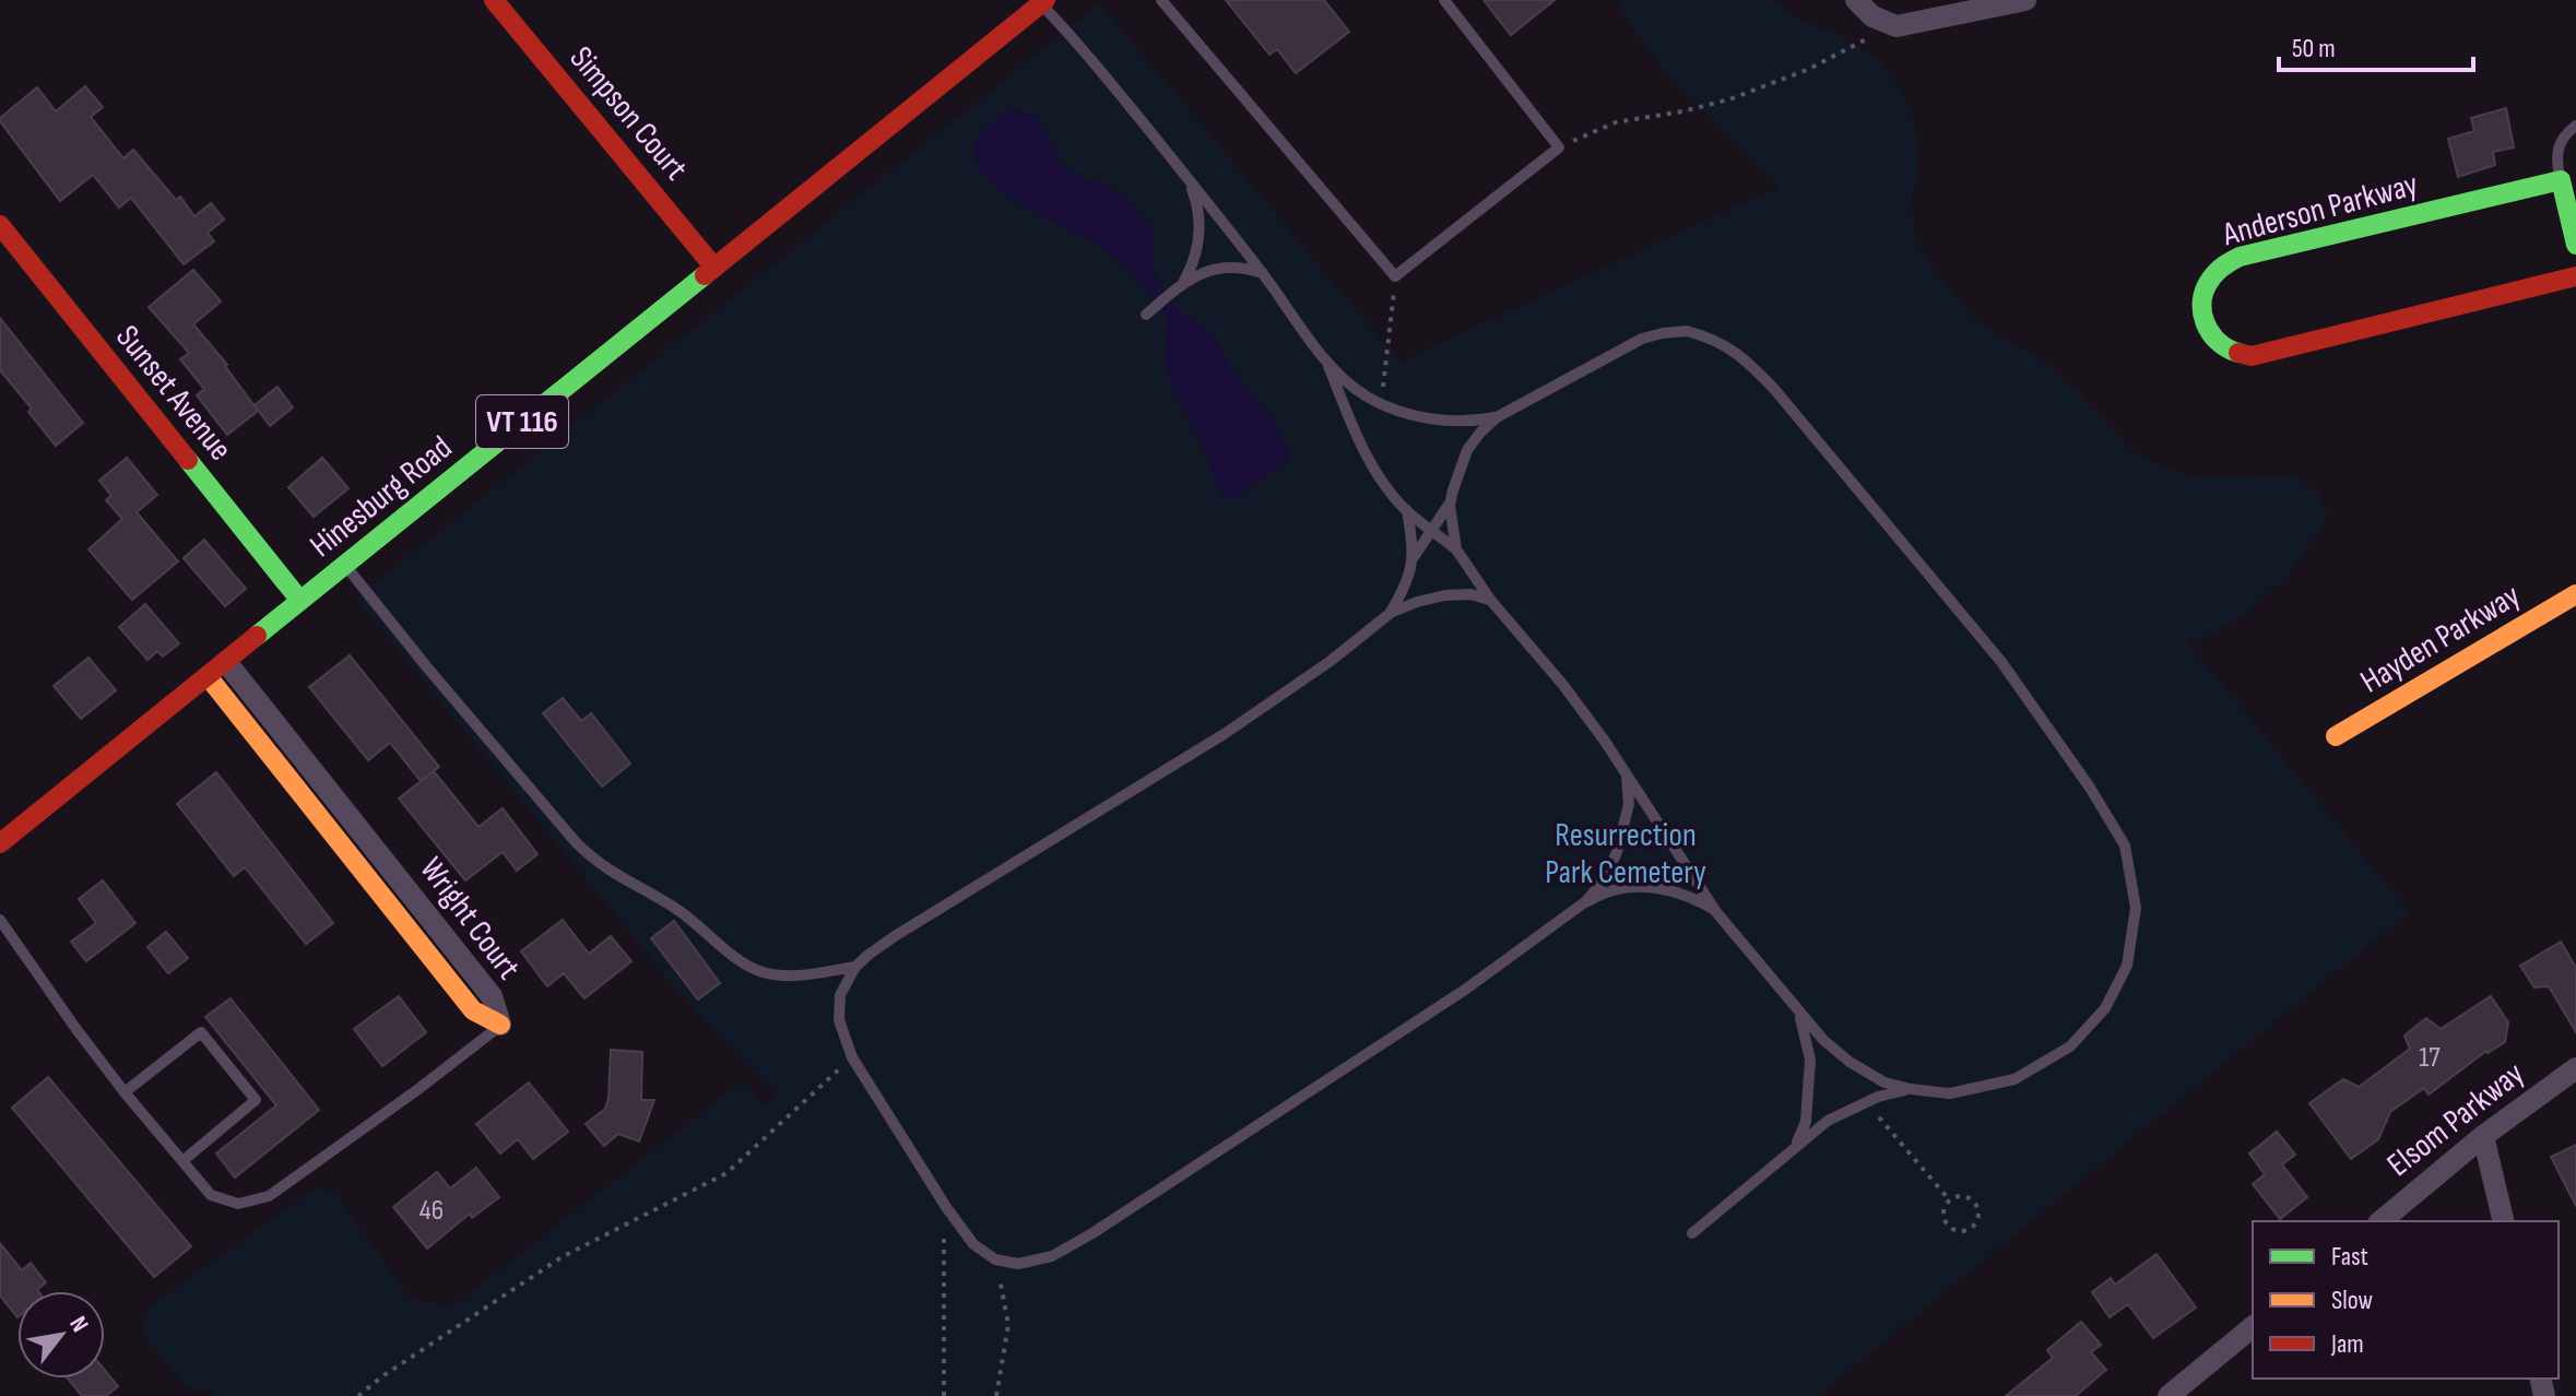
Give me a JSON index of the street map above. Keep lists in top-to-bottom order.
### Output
{
  "streets": {
    "street": [
      "Simpson Court",
      "Anderson Parkway",
      "Sunset Avenue",
      "VT 116",
      "Hinesburg Road",
      "Hayden Parkway",
      "Wright Court",
      "Elsom Parkway"
    ]
  },
  "crossings": [
    ["Simpson Court", "Hinesburg Road"],
    ["Sunset Avenue", "Hinesburg Road"],
    ["Hinesburg Road", "Wright Court"]
  ],
  "parks": ["Resurrection Park Cemetery"],
  "house_numbers": ["17", "46"],
  "legend": ["Fast", "Slow", "Jam"],
  "scale_bar": "50 m",
  "north": "top right"
}
